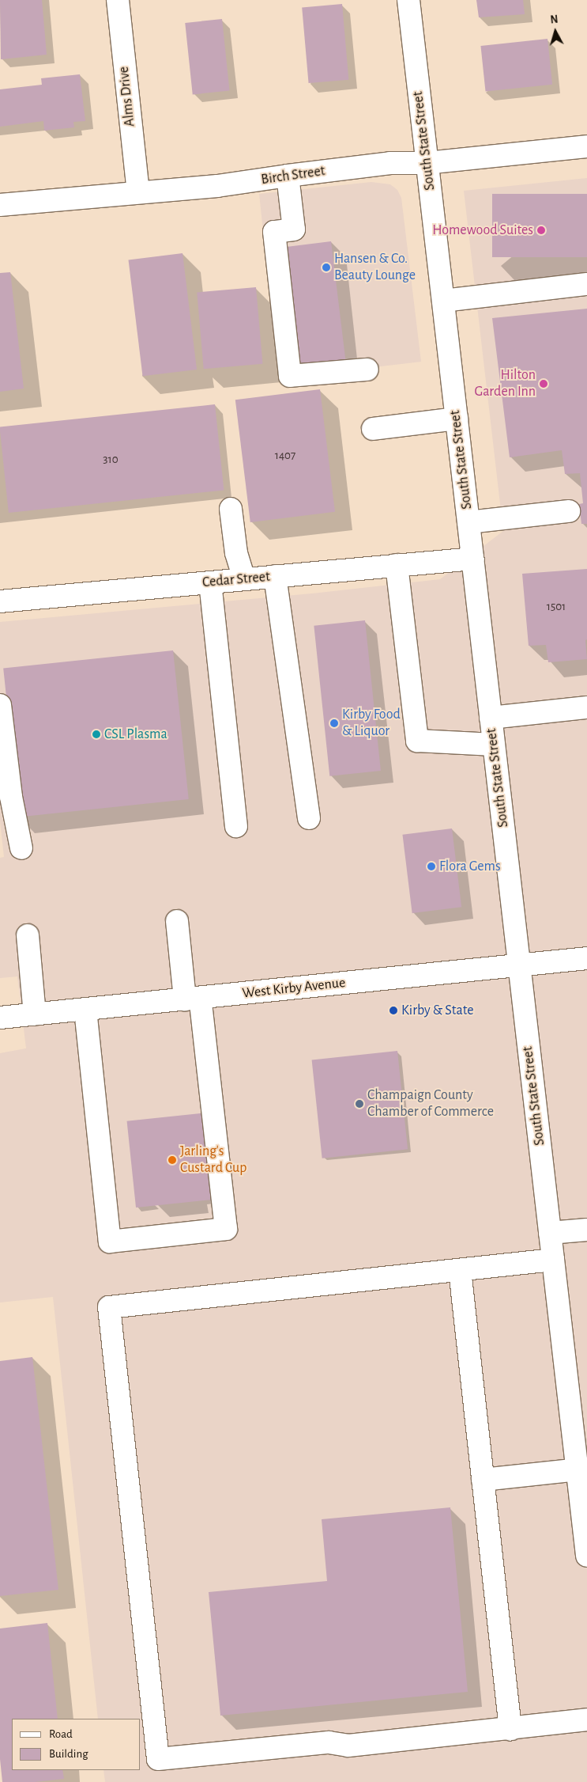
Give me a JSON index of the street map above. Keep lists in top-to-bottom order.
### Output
{
  "streets": {
    "street": [
      "Alms Drive",
      "South State Street",
      "Birch Street",
      "Cedar Street",
      "West Kirby Avenue"
    ]
  },
  "crossings": [
    ["Alms Drive", "Birch Street"],
    ["South State Street", "Birch Street"],
    ["South State Street", "Cedar Street"],
    ["South State Street", "West Kirby Avenue"]
  ],
  "places": [
    "Homewood Suites",
    "Hansen & Co. Beauty Lounge",
    "Hilton Garden Inn",
    "Kirby Food & Liquor",
    "CSL Plasma",
    "Flora Gems",
    "Kirby & State",
    "Champaign County Chamber of Commerce",
    "Jarling's Custard Cup"
  ],
  "house_numbers": ["1407", "310", "1501"],
  "legend": ["Road", "Building"],
  "north": "top"
}
